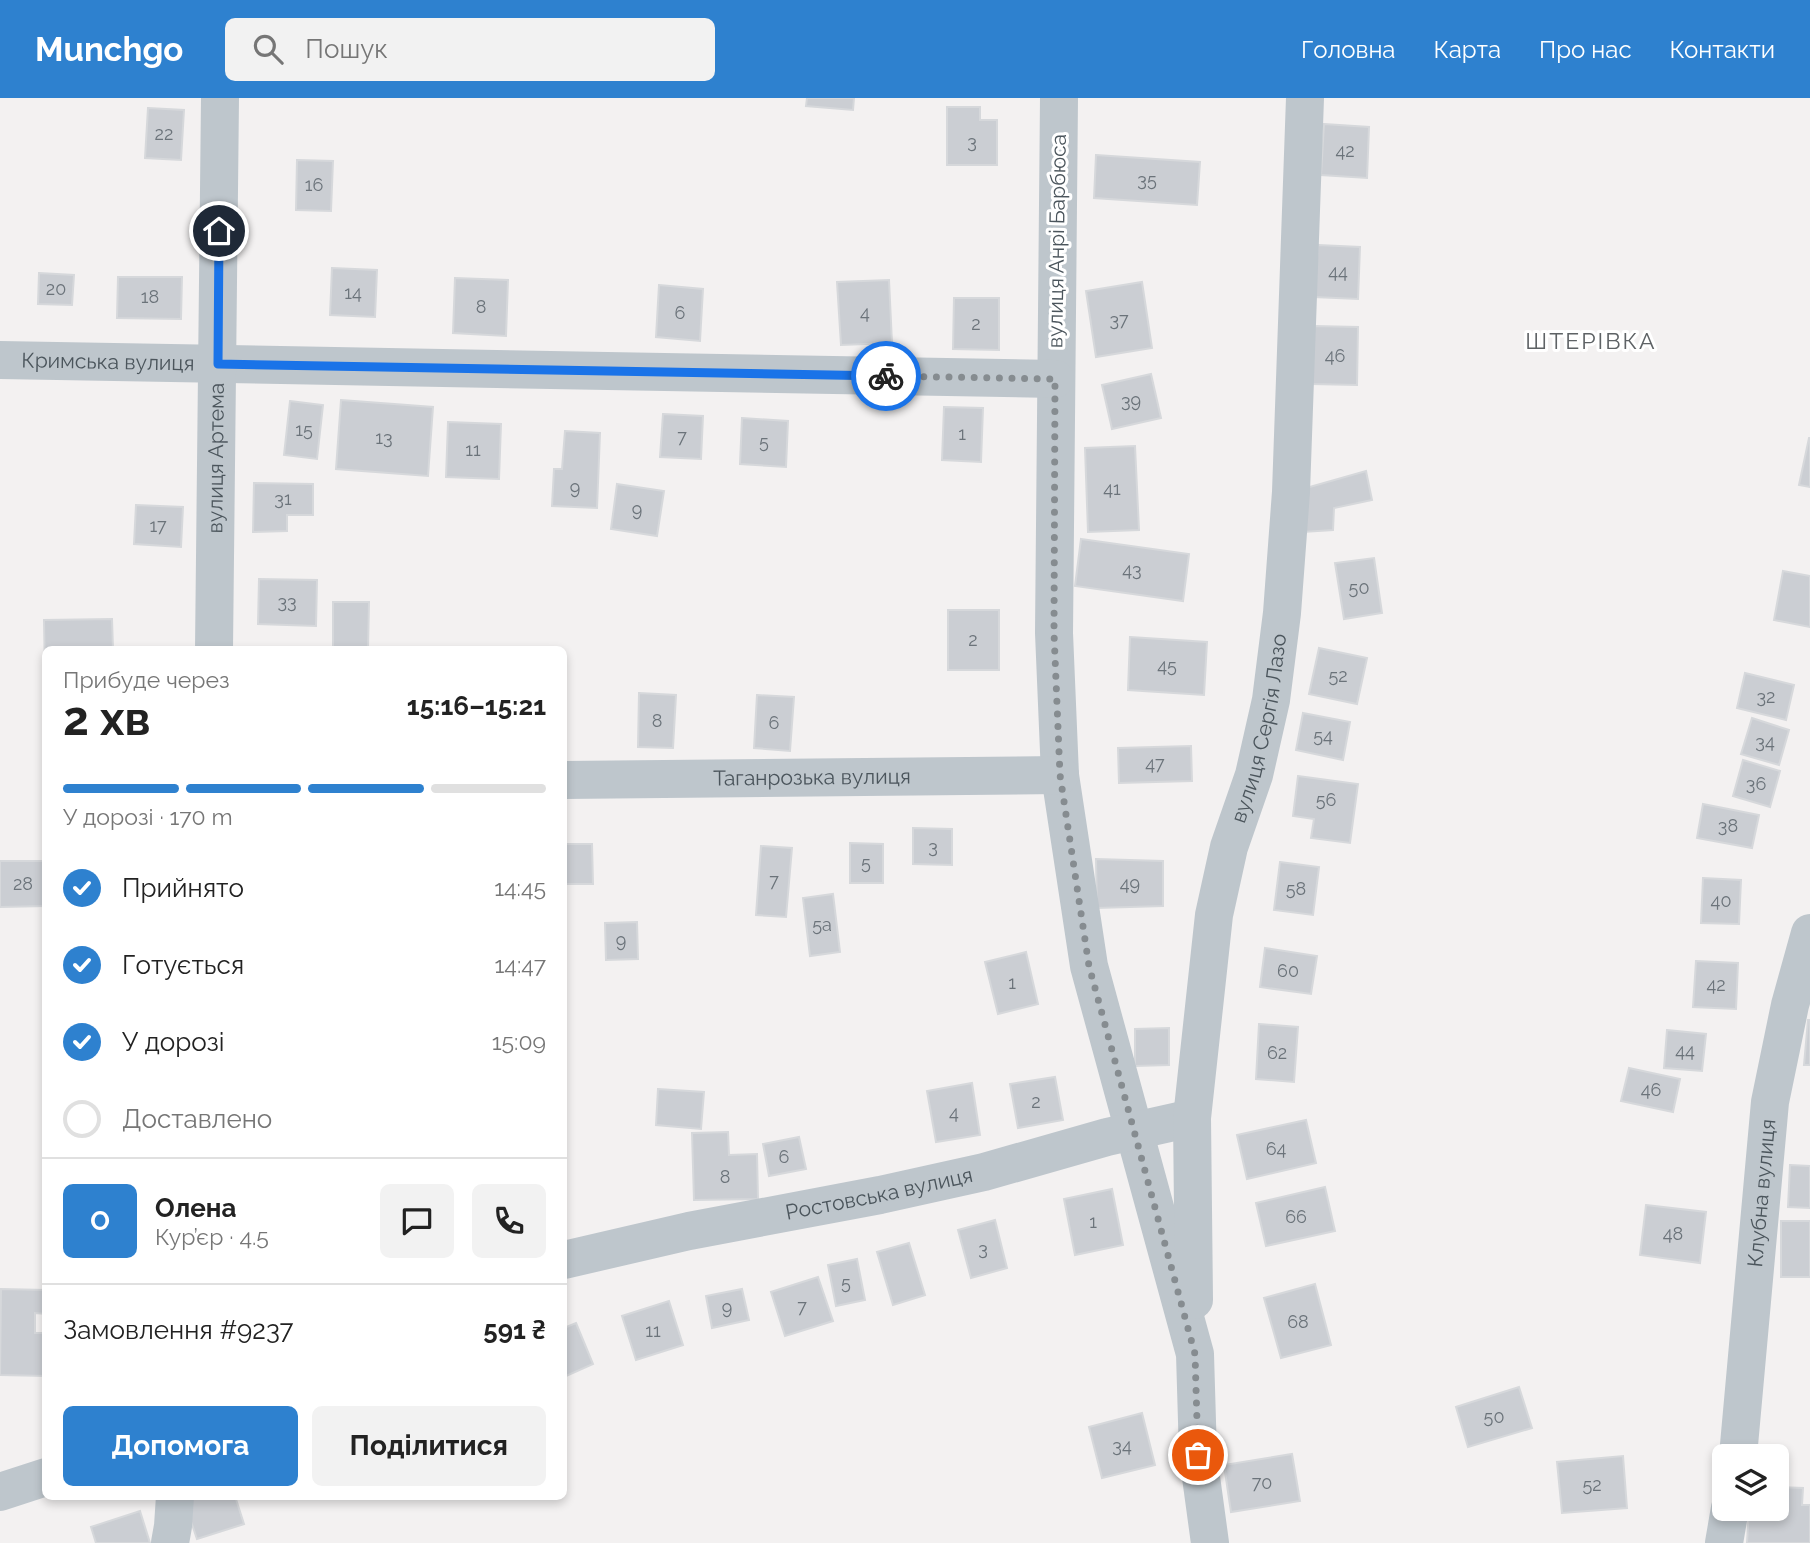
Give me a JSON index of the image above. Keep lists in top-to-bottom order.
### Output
{
  "streets": {
    "street": [
      "вулиця Анрі Барбюса",
      "Кримська вулиця",
      "вулиця Артема",
      "вулиця Сергія Лазо",
      "Таганрозька вулиця",
      "Клубна вулиця",
      "Ростовська вулиця"
    ]
  },
  "crossings": [
    ["вулиця Анрі Барбюса", "Кримська вулиця"],
    ["вулиця Анрі Барбюса", "вулиця Сергія Лазо"],
    ["вулиця Анрі Барбюса", "Таганрозька вулиця"],
    ["вулиця Анрі Барбюса", "Ростовська вулиця"],
    ["Кримська вулиця", "вулиця Артема"],
    ["вулиця Сергія Лазо", "Ростовська вулиця"]
  ],
  "districts": ["ШТЕРIВКА"],
  "house_numbers": [
    "22",
    "3",
    "42",
    "35",
    "16",
    "44",
    "20",
    "14",
    "18",
    "8",
    "6",
    "4",
    "37",
    "2",
    "46",
    "39",
    "15",
    "1",
    "7",
    "13",
    "5",
    "11",
    "9",
    "41",
    "31",
    "9",
    "17",
    "43",
    "50",
    "33",
    "2",
    "45",
    "52",
    "32",
    "8",
    "6",
    "54",
    "34",
    "47",
    "36",
    "56",
    "38",
    "3",
    "5",
    "7",
    "28",
    "49",
    "58",
    "40",
    "5а",
    "9",
    "60",
    "1",
    "42",
    "44",
    "62",
    "46",
    "2",
    "4",
    "64",
    "6",
    "8",
    "66",
    "1",
    "48",
    "3",
    "5",
    "7",
    "9",
    "68",
    "11",
    "50",
    "34",
    "70",
    "52"
  ],
  "page": {
    "header": "Munchgo",
    "search": "Пошук",
    "nav": [
      "Головна",
      "Карта",
      "Про нас",
      "Контакти"
    ],
    "heading": ["2 хв", "Прибуде через", "15:16–15:21"],
    "panel": [
      "Олена",
      "Кур’єр · 4.5",
      "Замовлення #9237",
      "591 ₴"
    ],
    "bar": "У дорозі · 170 m",
    "list": [
      ["Прийнято", "14:45"],
      ["Готується", "14:47"],
      ["У дорозі", "15:09"],
      "Доставлено"
    ],
    "round": "О",
    "buttons": ["Допомога", "Поділитися"]
  }
}
